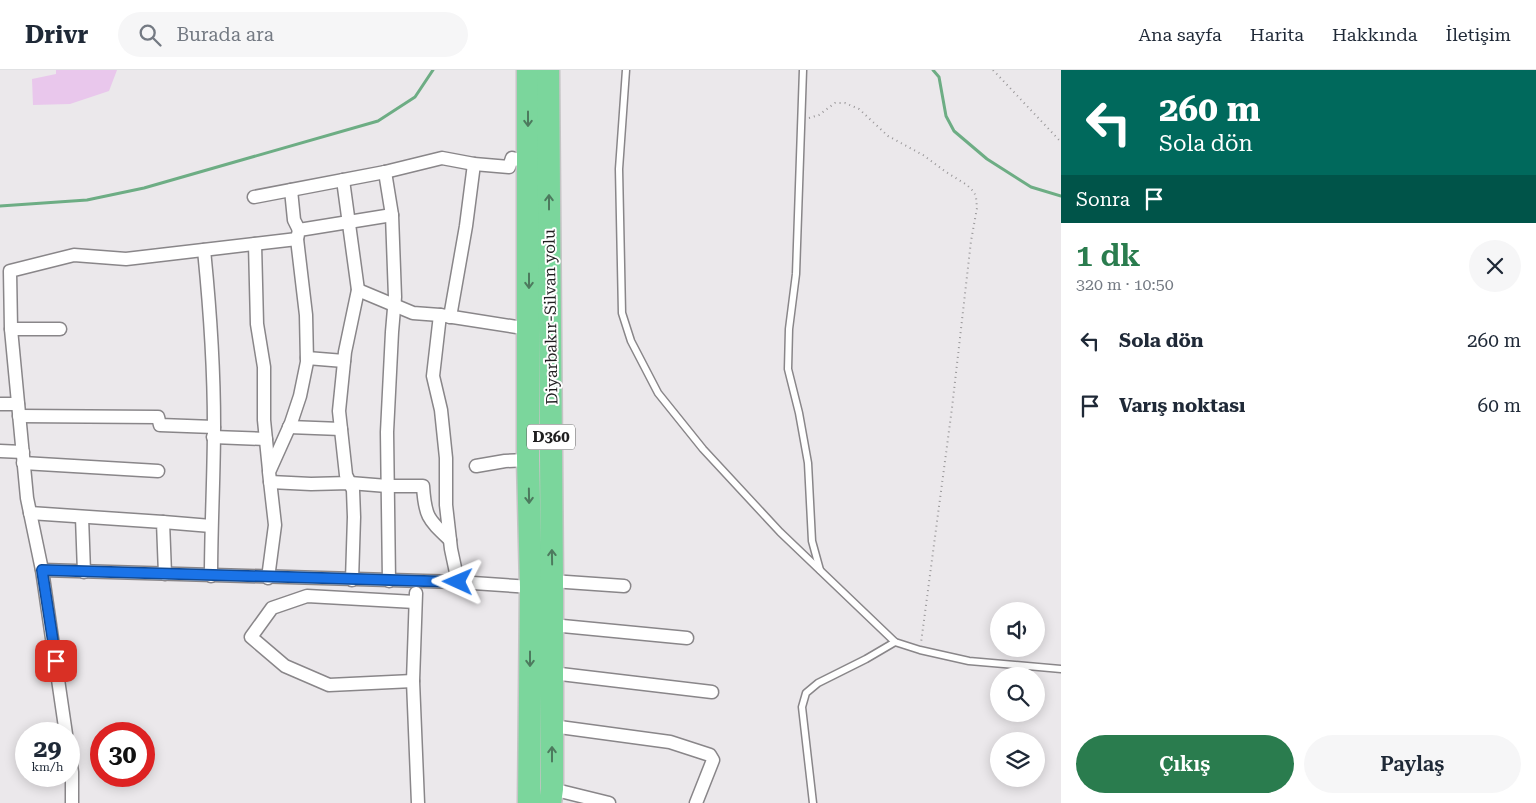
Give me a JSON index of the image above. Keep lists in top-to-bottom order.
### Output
{
  "streets": {
    "highway": ["Diyarbakır-Silvan yolu", "D360"]
  },
  "page": {
    "header": "Drivr",
    "search": "Burada ara",
    "nav": [
      "Ana sayfa",
      "Harita",
      "Hakkında",
      "İletişim"
    ],
    "turn": ["260 m", "Sola dön"],
    "then": "Sonra",
    "heading": ["1 dk", "320 m · 10:50"],
    "list": [
      {
        "name": "Sola dön",
        "value": "260 m"
      },
      {
        "name": "Varış noktası",
        "value": "60 m"
      }
    ],
    "speed": "29 km/h",
    "limit": "30",
    "buttons": ["Çıkış", "Paylaş"]
  }
}
